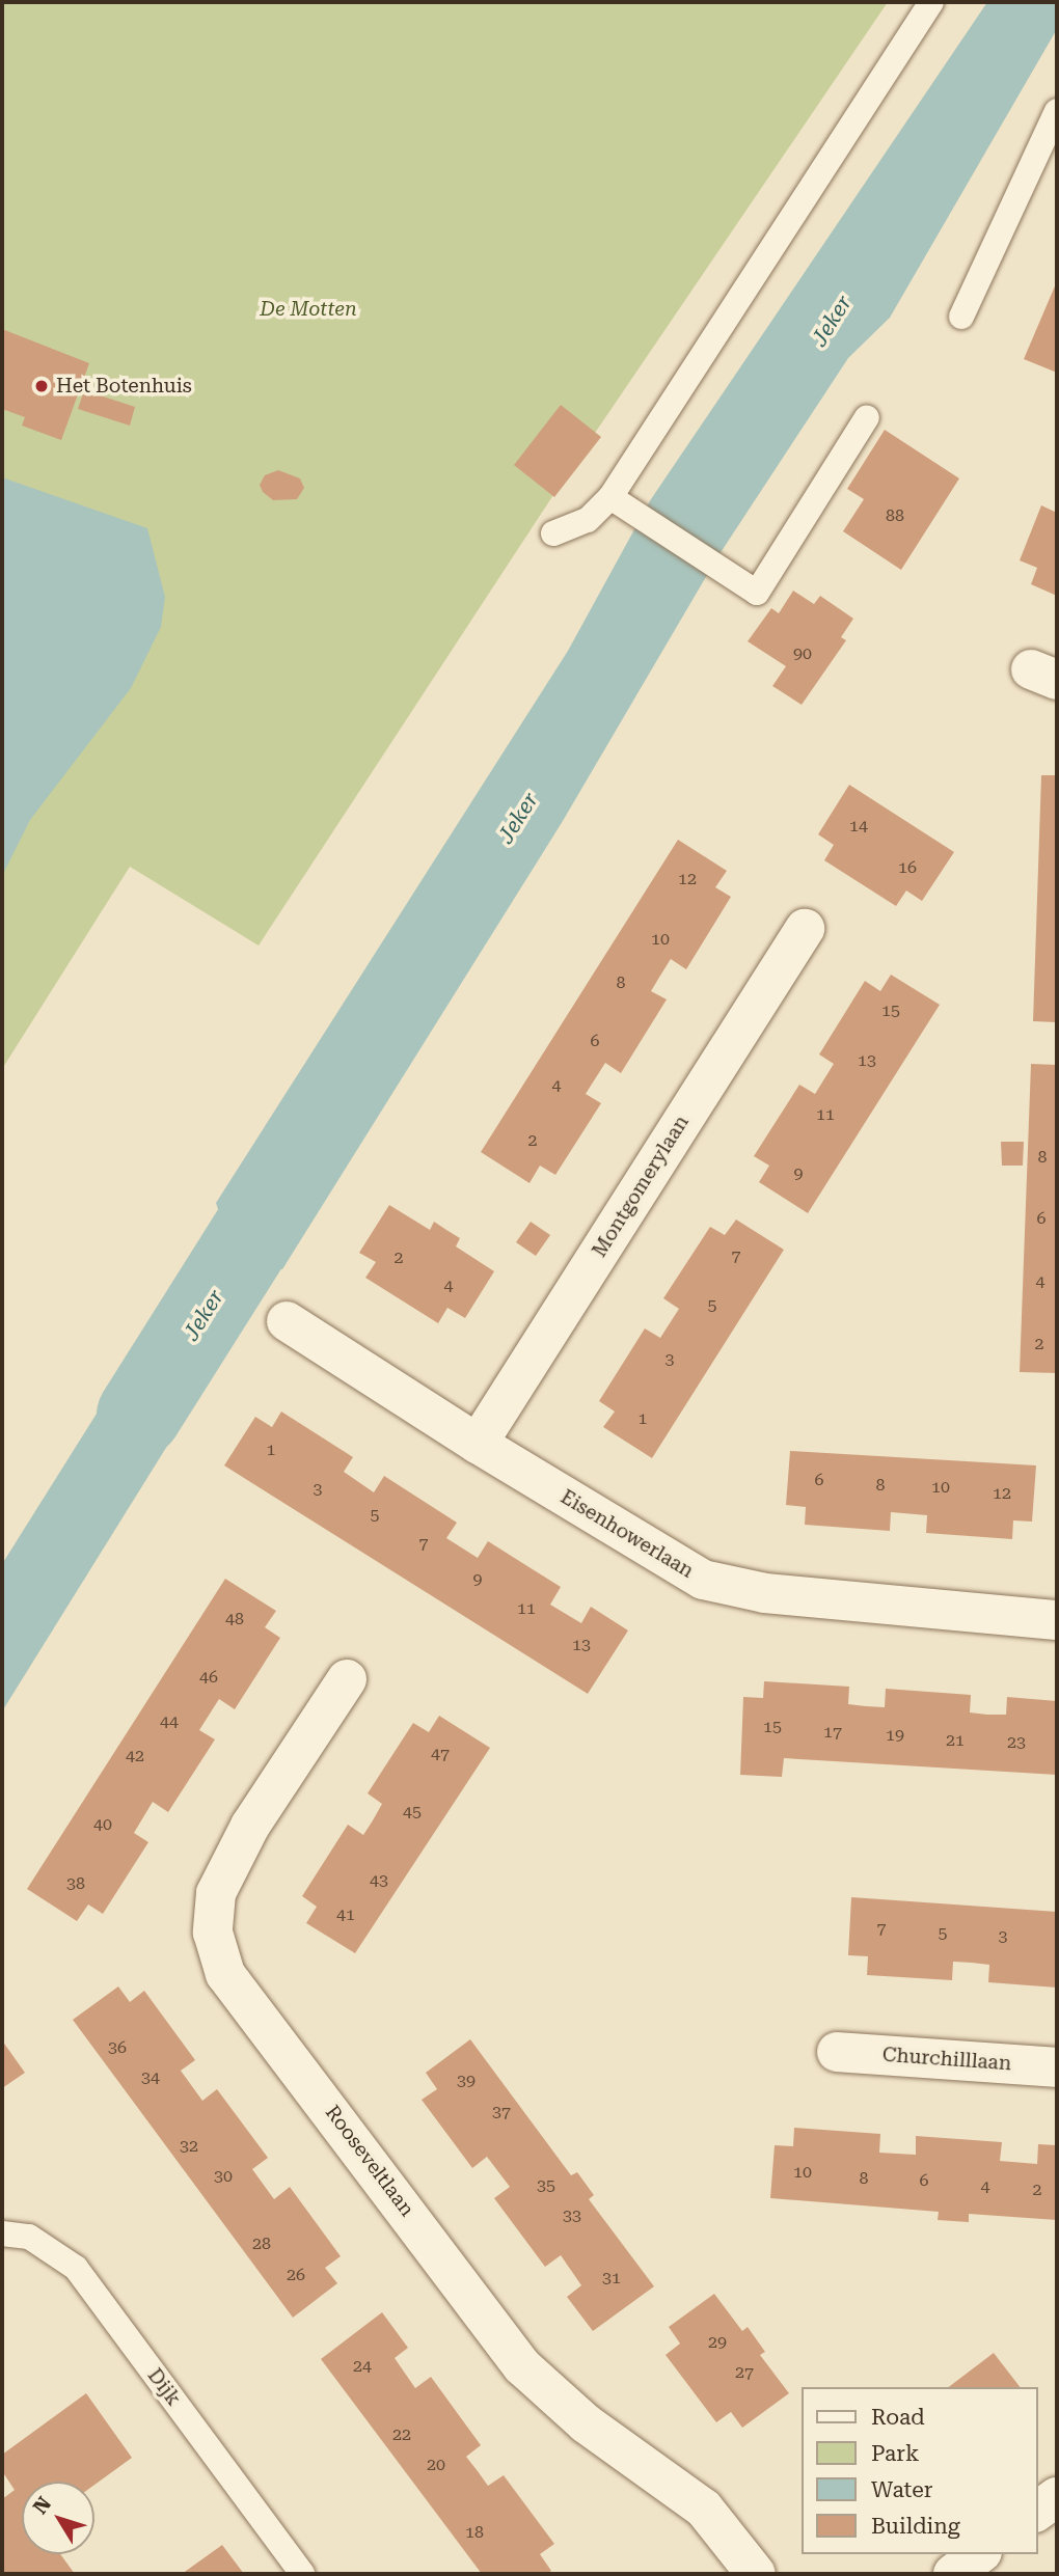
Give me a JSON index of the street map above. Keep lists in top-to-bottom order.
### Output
{
  "streets": {
    "street": [
      "Montgomerylaan",
      "Eisenhowerlaan",
      "Churchilllaan",
      "Rooseveltlaan"
    ],
    "lane": ["Dijk"]
  },
  "crossings": [
    ["Montgomerylaan", "Eisenhowerlaan"]
  ],
  "water": ["Jeker"],
  "parks": ["De Motten"],
  "places": ["Het Botenhuis"],
  "house_numbers": [
    "88",
    "90",
    "14",
    "16",
    "12",
    "10",
    "8",
    "15",
    "6",
    "13",
    "4",
    "11",
    "2",
    "8",
    "9",
    "6",
    "7",
    "2",
    "4",
    "4",
    "5",
    "2",
    "3",
    "1",
    "1",
    "6",
    "8",
    "10",
    "3",
    "12",
    "5",
    "7",
    "9",
    "11",
    "48",
    "13",
    "46",
    "44",
    "15",
    "17",
    "19",
    "21",
    "23",
    "47",
    "42",
    "45",
    "40",
    "43",
    "38",
    "41",
    "7",
    "5",
    "3",
    "36",
    "34",
    "39",
    "37",
    "32",
    "10",
    "30",
    "8",
    "6",
    "35",
    "4",
    "2",
    "33",
    "28",
    "26",
    "31",
    "29",
    "24",
    "27",
    "22",
    "20",
    "18"
  ],
  "legend": [
    "Road",
    "Park",
    "Water",
    "Building"
  ],
  "north": "top left"
}
